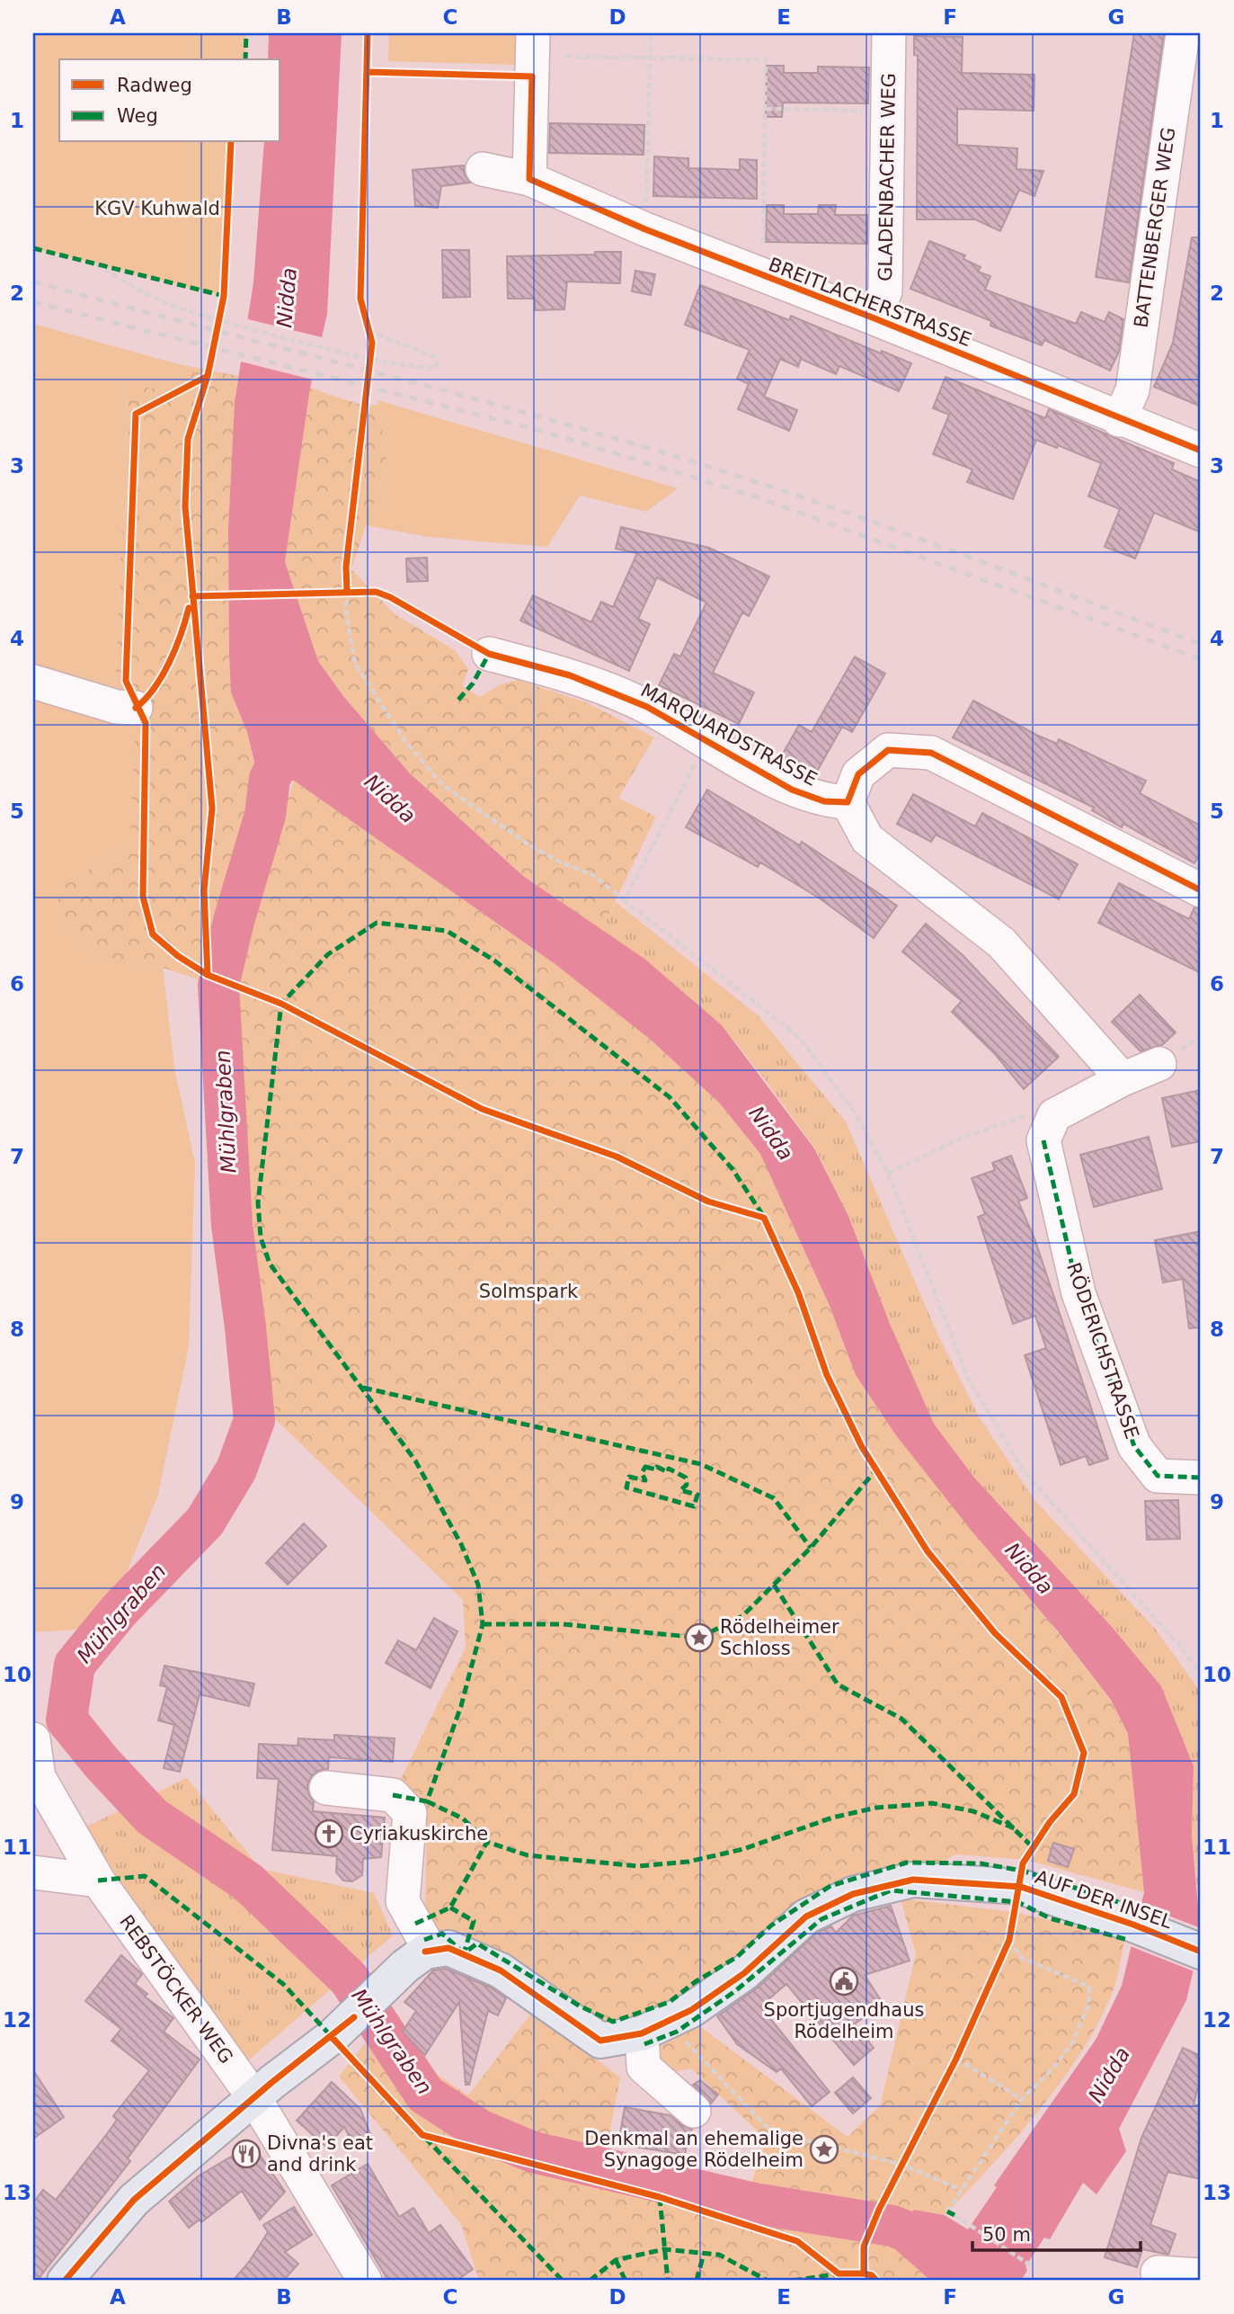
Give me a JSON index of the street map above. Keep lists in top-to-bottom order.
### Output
{
  "streets": {
    "main road": ["AUF DER INSEL"],
    "street": [
      "GLADENBACHER WEG",
      "BATTENBERGER WEG",
      "BREITLACHERSTRASSE",
      "MARQUARDSTRASSE",
      "RÖDERICHSTRASSE",
      "REBSTÖCKER WEG"
    ]
  },
  "crossings": [
    ["GLADENBACHER WEG", "BREITLACHERSTRASSE"],
    ["BATTENBERGER WEG", "BREITLACHERSTRASSE"]
  ],
  "water": ["Nidda", "Mühlgraben"],
  "parks": ["KGV Kuhwald", "Solmspark"],
  "places": {
    "place": ["Rödelheimer Schloss", "Denkmal an ehemalige Synagoge Rödelheim"],
    "church": ["Cyriakuskirche"],
    "public building": ["Sportjugendhaus Rödelheim"],
    "restaurant": ["Divna's eat and drink"]
  },
  "legend": ["Radweg", "Weg"],
  "scale_bar": "50 m",
  "grid": {
    "columns": [
      "A",
      "B",
      "C",
      "D",
      "E",
      "F",
      "G"
    ],
    "rows": [
      "1",
      "2",
      "3",
      "4",
      "5",
      "6",
      "7",
      "8",
      "9",
      "10",
      "11",
      "12",
      "13"
    ]
  }
}
